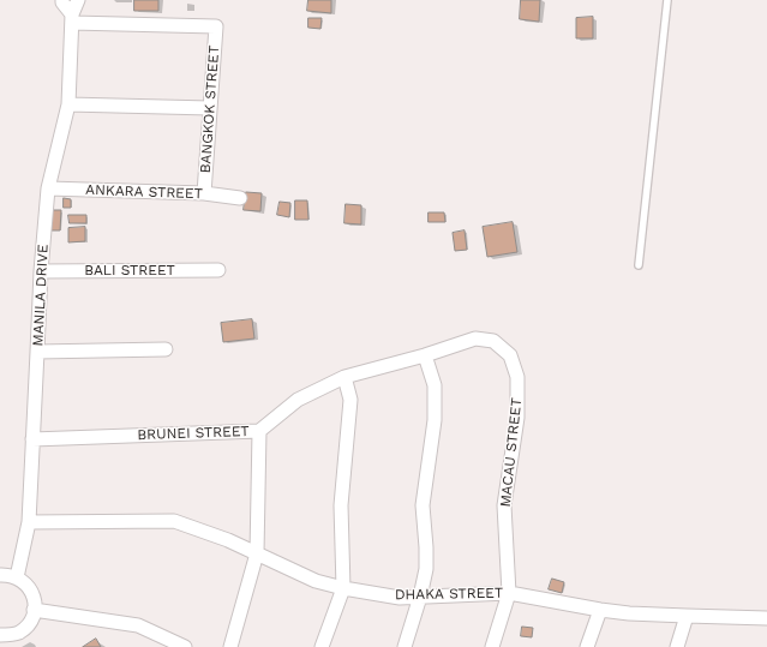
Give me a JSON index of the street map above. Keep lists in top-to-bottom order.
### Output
{
  "streets": {
    "street": [
      "BANGKOK STREET",
      "ANKARA STREET",
      "BALI STREET",
      "MANILA DRIVE",
      "BRUNEI STREET",
      "MACAU STREET",
      "DHAKA STREET"
    ]
  },
  "crossings": [
    ["BANGKOK STREET", "ANKARA STREET"],
    ["BANGKOK STREET", "MANILA DRIVE"],
    ["ANKARA STREET", "MANILA DRIVE"],
    ["BALI STREET", "MANILA DRIVE"],
    ["MANILA DRIVE", "BRUNEI STREET"],
    ["MANILA DRIVE", "DHAKA STREET"],
    ["BRUNEI STREET", "MACAU STREET"],
    ["MACAU STREET", "DHAKA STREET"]
  ]
}
